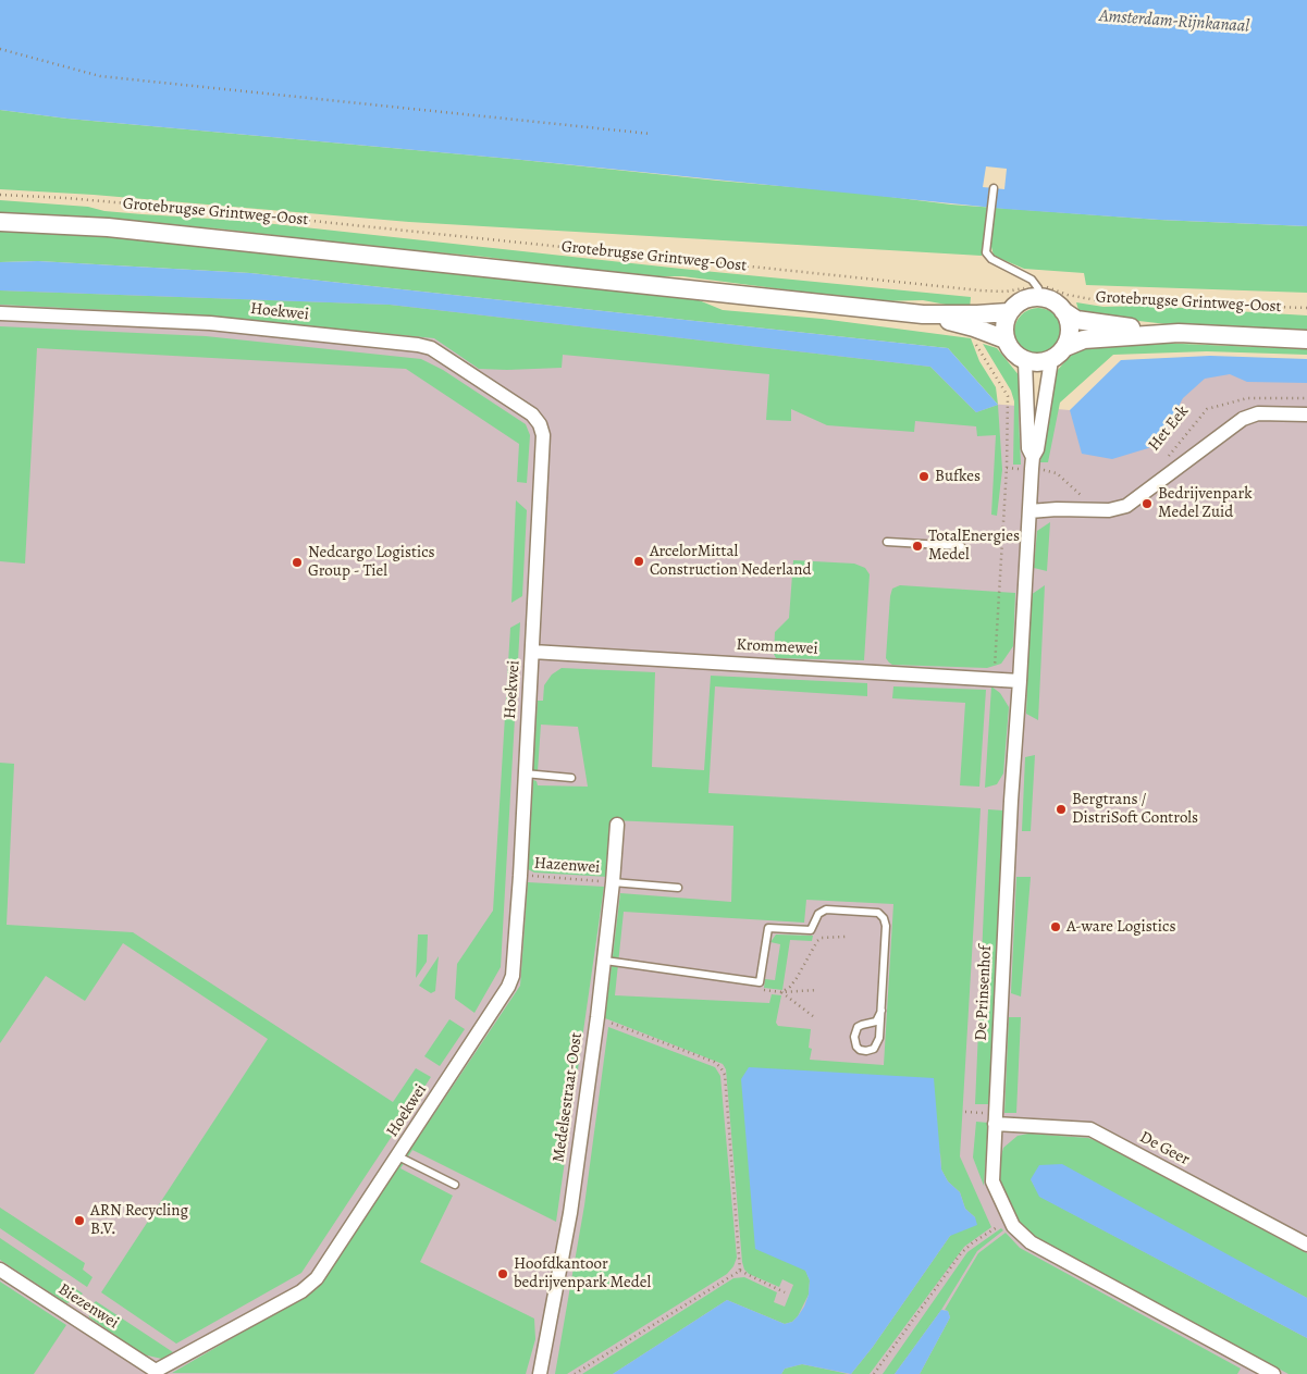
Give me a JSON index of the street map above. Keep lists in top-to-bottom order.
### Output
{
  "streets": {
    "street": [
      "Grotebrugse Grintweg-Oost",
      "Hoekwei",
      "Het Eek",
      "Krommewei",
      "De Prinsenhof",
      "Medelsestraat-Oost",
      "De Geer",
      "Biezenwei"
    ],
    "path": ["Hazenwei"]
  },
  "crossings": [
    ["Grotebrugse Grintweg-Oost", "De Prinsenhof"],
    ["Hoekwei", "Krommewei"],
    ["Hoekwei", "Hazenwei"],
    ["Hoekwei", "Biezenwei"],
    ["Het Eek", "De Prinsenhof"],
    ["Krommewei", "De Prinsenhof"],
    ["Hazenwei", "Medelsestraat-Oost"],
    ["De Prinsenhof", "De Geer"]
  ],
  "water": ["Amsterdam-Rijnkanaal"],
  "places": [
    "Bufkes",
    "Bedrijvenpark Medel Zuid",
    "TotalEnergies Medel",
    "ArcelorMittal Construction Nederland",
    "Nedcargo Logistics Group - Tiel",
    "Bergtrans / DistriSoft Controls",
    "A-ware Logistics",
    "ARN Recycling B.V.",
    "Hoofdkantoor bedrijvenpark Medel"
  ]
}
